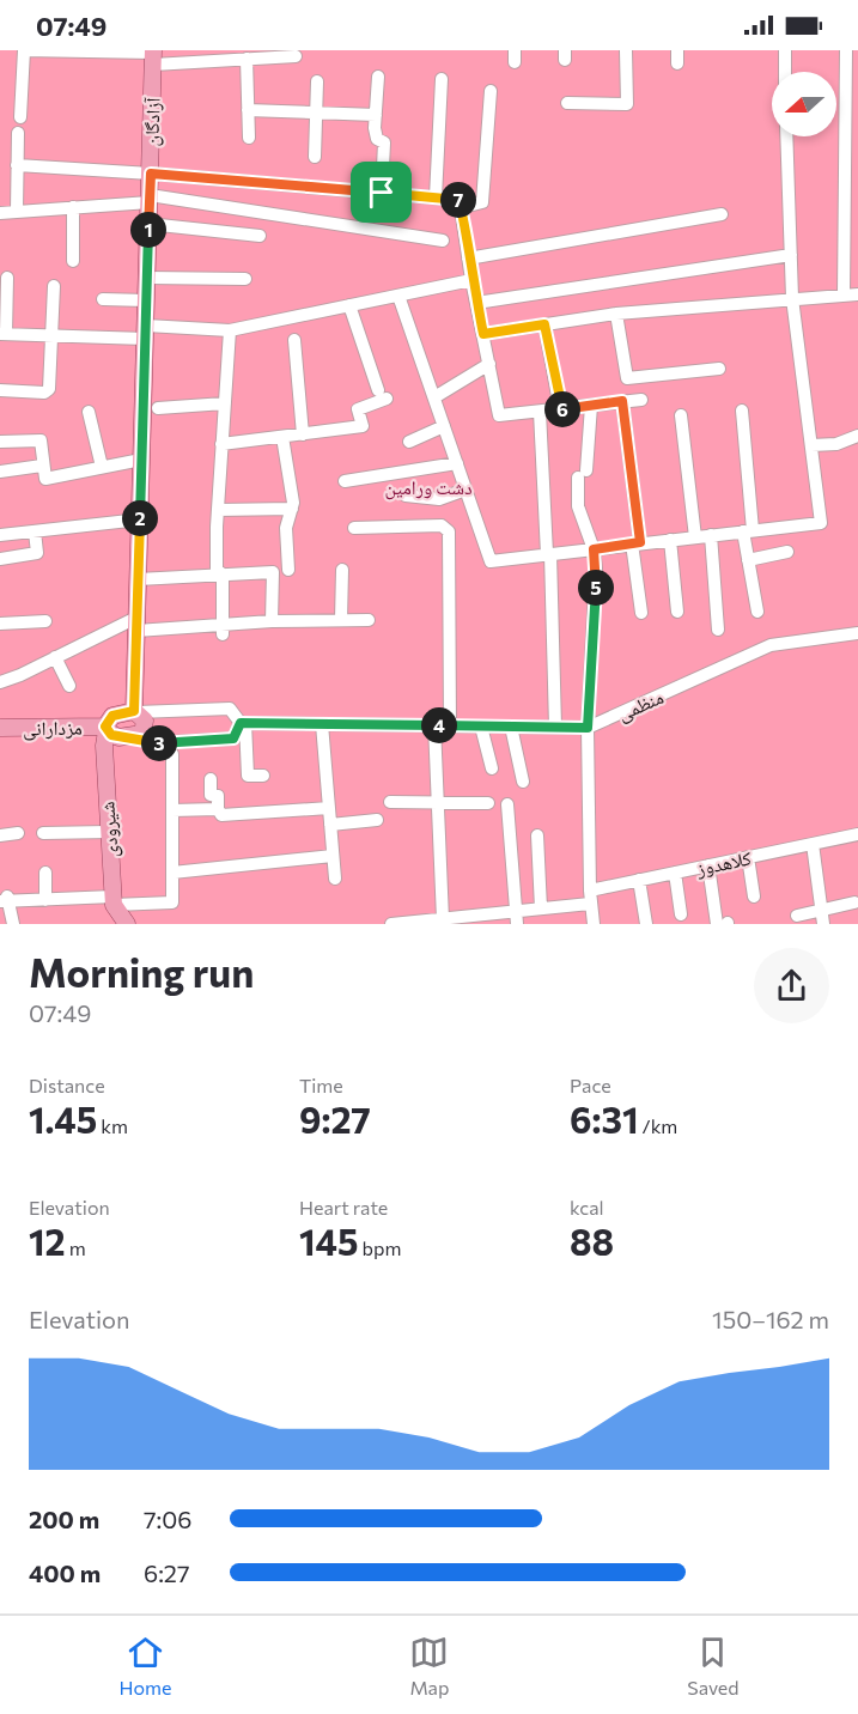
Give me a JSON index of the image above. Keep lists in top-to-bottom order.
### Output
{
  "streets": {
    "main road": ["آزادگان", "مزدارانی", "شیرودی"],
    "street": ["منظمی", "کلاهدوز"]
  },
  "crossings": [
    ["آزادگان", "منظمی"],
    ["آزادگان", "مزدارانی"],
    ["مزدارانی", "شیرودی"]
  ],
  "parks": ["دشت ورامین"],
  "north": "left",
  "page": {
    "status": "07:49",
    "pins": [
      "7",
      "1",
      "6",
      "2",
      "5",
      "4",
      "3"
    ],
    "heading": ["Morning run", "07:49"],
    "stats": [
      ["Distance", "1.45 km"],
      ["Time", "9:27"],
      ["Pace", "6:31 /km"],
      ["Elevation", "12 m"],
      ["Heart rate", "145 bpm"],
      ["kcal", "88"]
    ],
    "chart": ["Elevation", "150–162 m"],
    "list": [
      {
        "name": "200 m",
        "note": "7:06"
      },
      {
        "name": "400 m",
        "note": "6:27"
      }
    ],
    "tabs": ["Home", "Map", "Saved"]
  }
}
